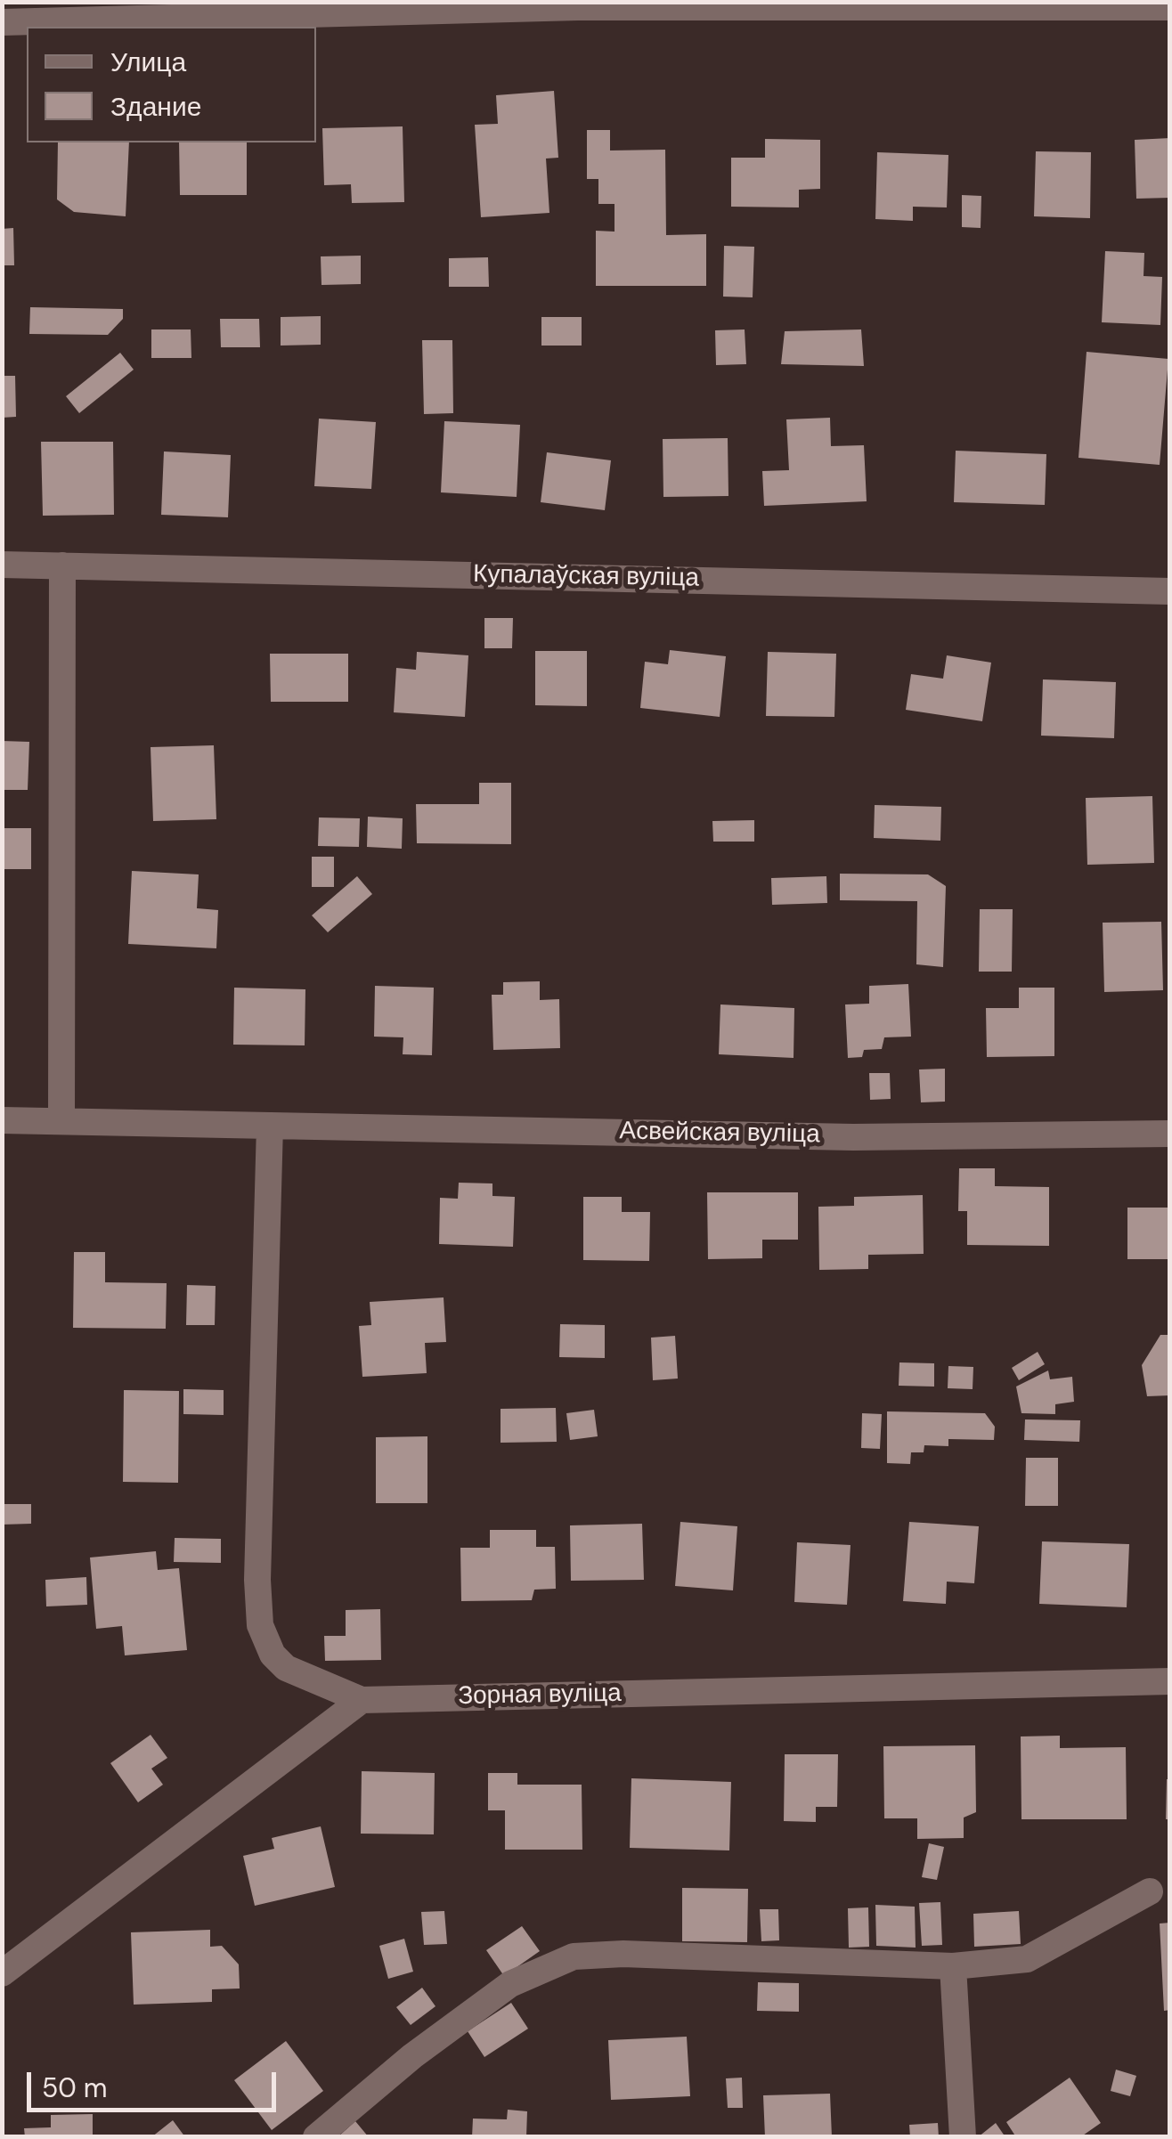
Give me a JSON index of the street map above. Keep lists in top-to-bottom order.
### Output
{
  "streets": {
    "street": ["Купалаўская вуліца", "Асвейская вуліца", "Зорная вуліца"]
  },
  "legend": ["Улица", "Здание"],
  "scale_bar": "50 m"
}
